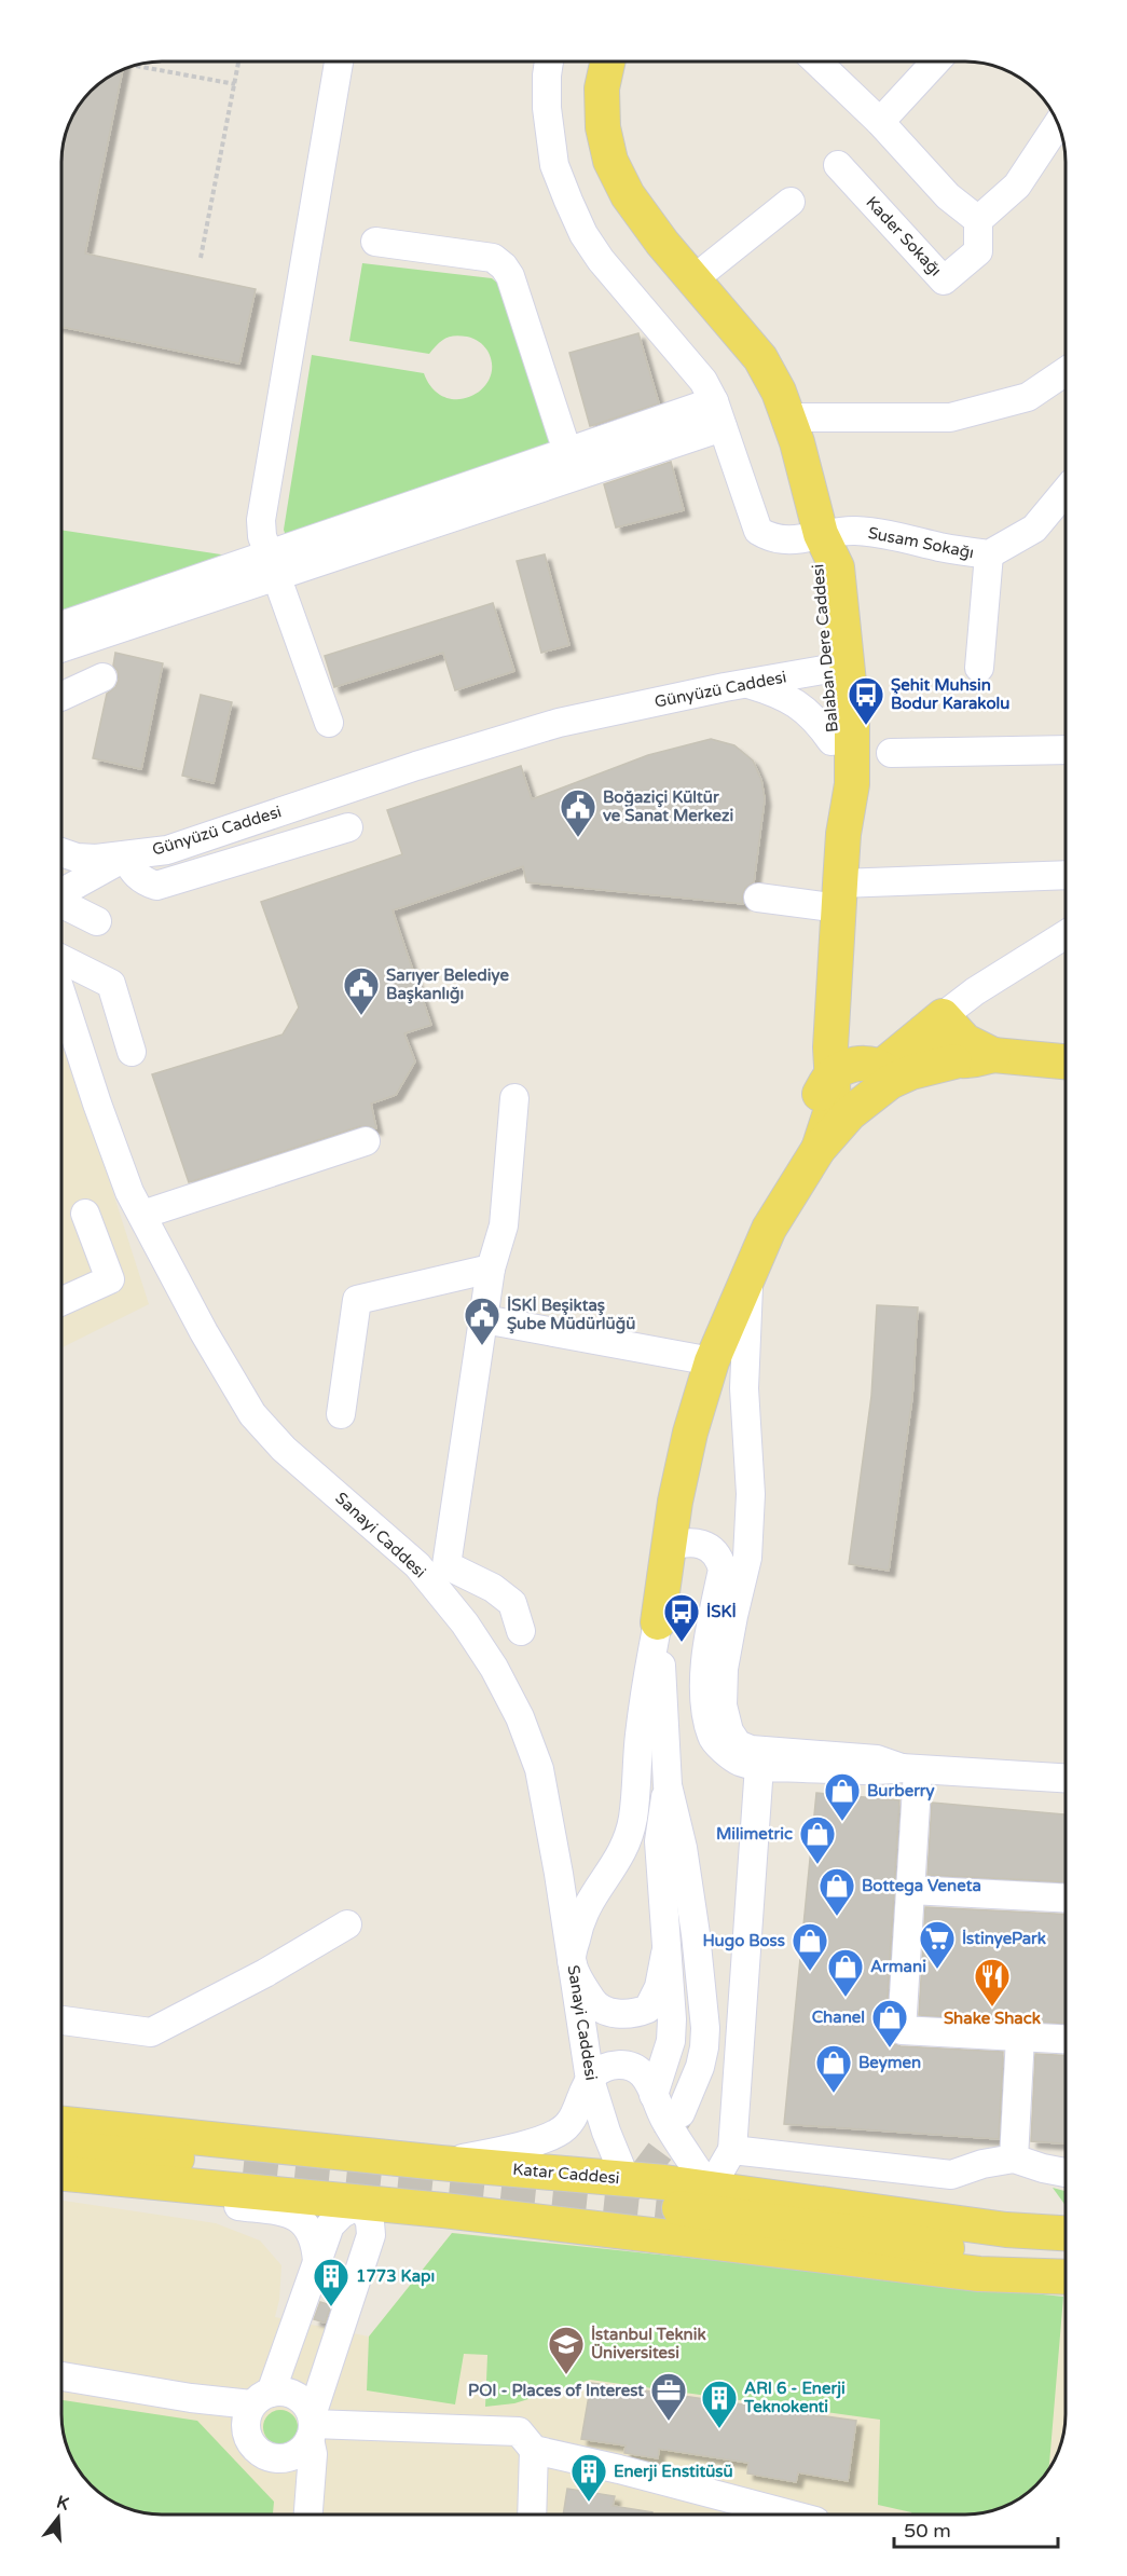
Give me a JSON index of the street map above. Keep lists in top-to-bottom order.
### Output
{
  "streets": {
    "main road": ["Balaban Dere Caddesi", "Katar Caddesi"],
    "street": [
      "Kader Sokağı",
      "Susam Sokağı",
      "Günyüzü Caddesi",
      "Sanayi Caddesi"
    ]
  },
  "crossings": [
    ["Susam Sokağı", "Balaban Dere Caddesi"],
    ["Balaban Dere Caddesi", "Günyüzü Caddesi"],
    ["Sanayi Caddesi", "Katar Caddesi"]
  ],
  "places": {
    "bus stop": ["Şehit Muhsin Bodur Karakolu", "İSKİ"],
    "public building": ["Boğaziçi Kültür ve Sanat Merkezi", "Sarıyer Belediye Başkanlığı", "İSKİ Beşiktaş Şube Müdürlüğü"],
    "shop": [
      "Burberry",
      "Milimetric",
      "Bottega Veneta",
      "Hugo Boss",
      "Armani",
      "Chanel",
      "Beymen"
    ],
    "supermarket": ["İstinyePark"],
    "restaurant": ["Shake Shack"],
    "building": ["1773 Kapı", "ARI 6 - Enerji Teknokenti", "Enerji Enstitüsü"],
    "school or university": ["İstanbul Teknik Üniversitesi"],
    "office": ["POI - Places of Interest"]
  },
  "scale_bar": "50 m",
  "north": "top"
}
